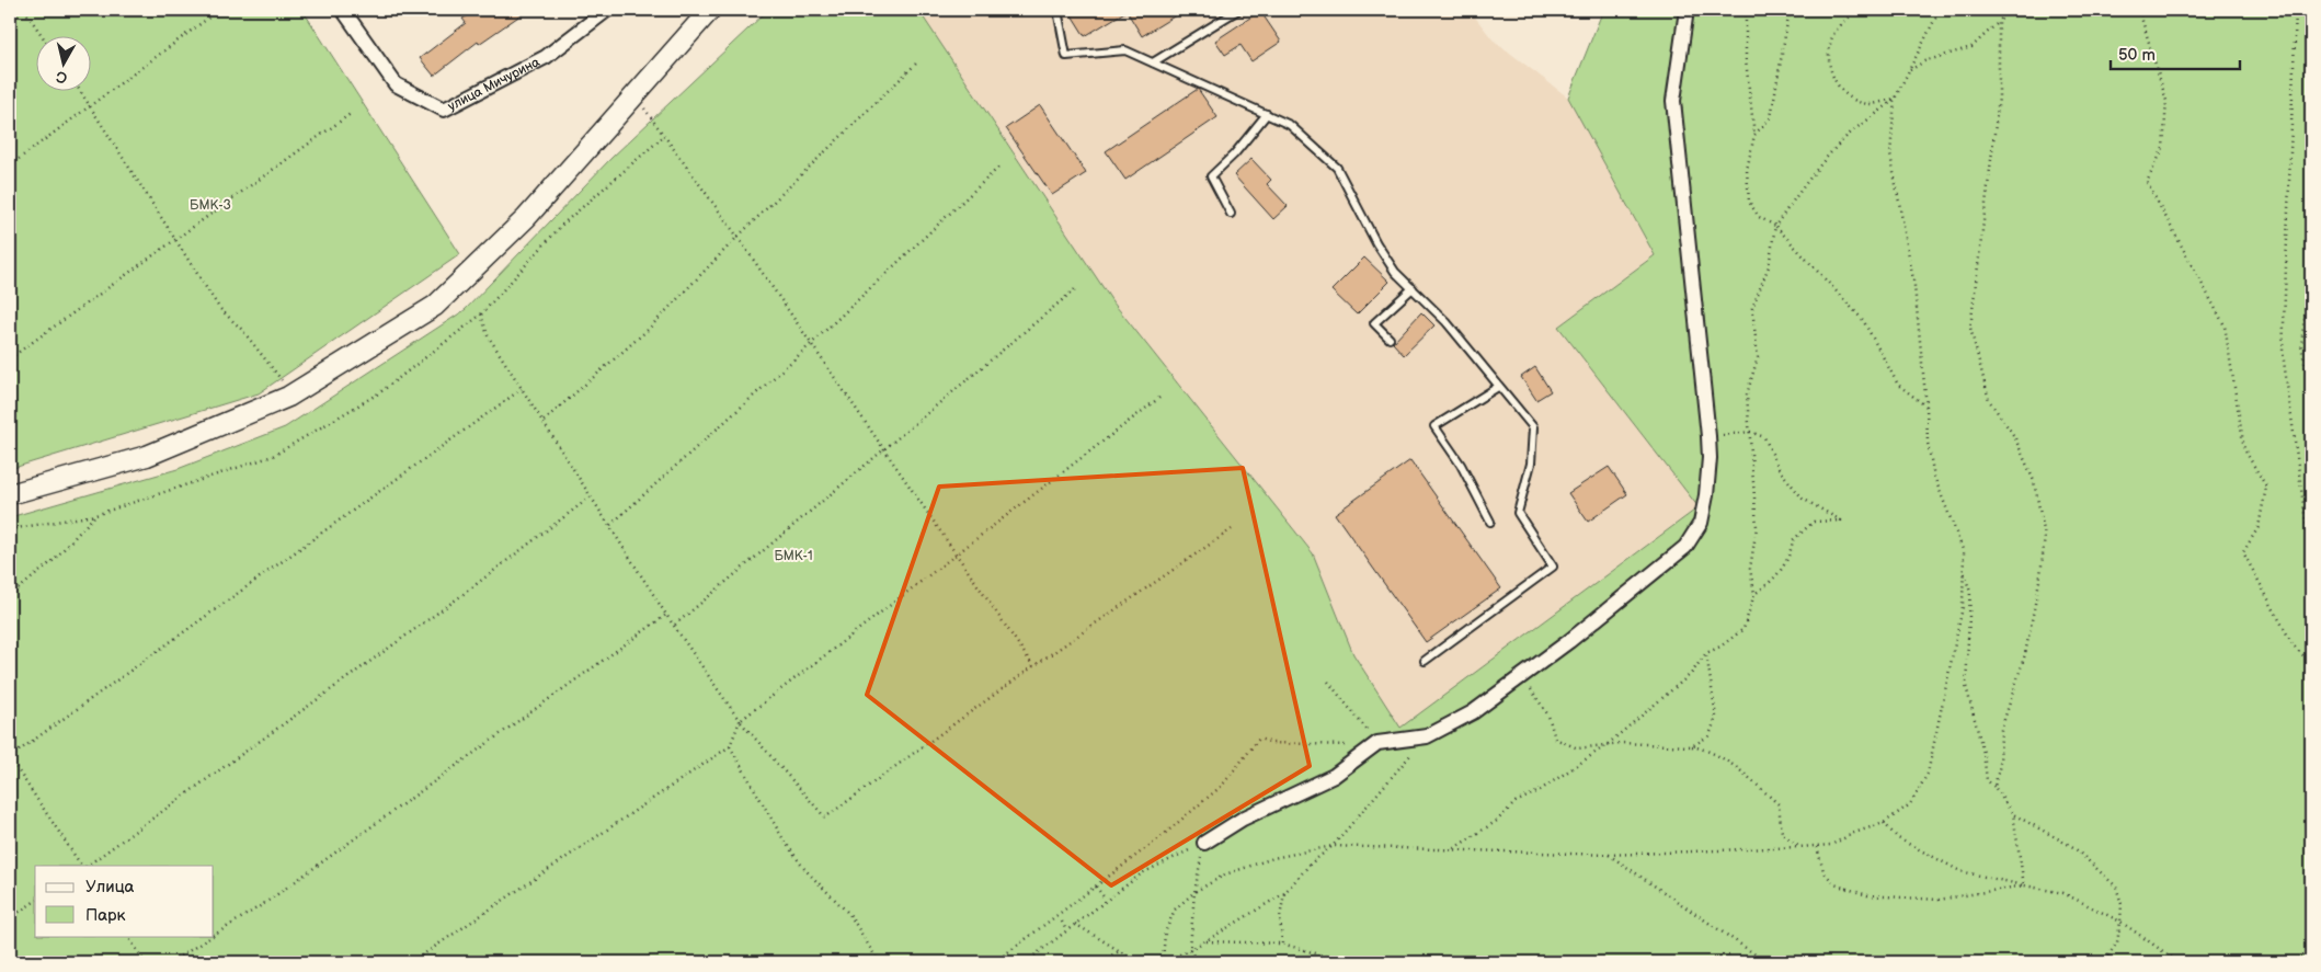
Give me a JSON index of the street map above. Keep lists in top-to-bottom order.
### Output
{
  "streets": {
    "street": ["улица Мичурина"]
  },
  "parks": ["БМК-3", "БМК-1"],
  "legend": ["Улица", "Парк"],
  "scale_bar": "50 m",
  "north": "bottom"
}
